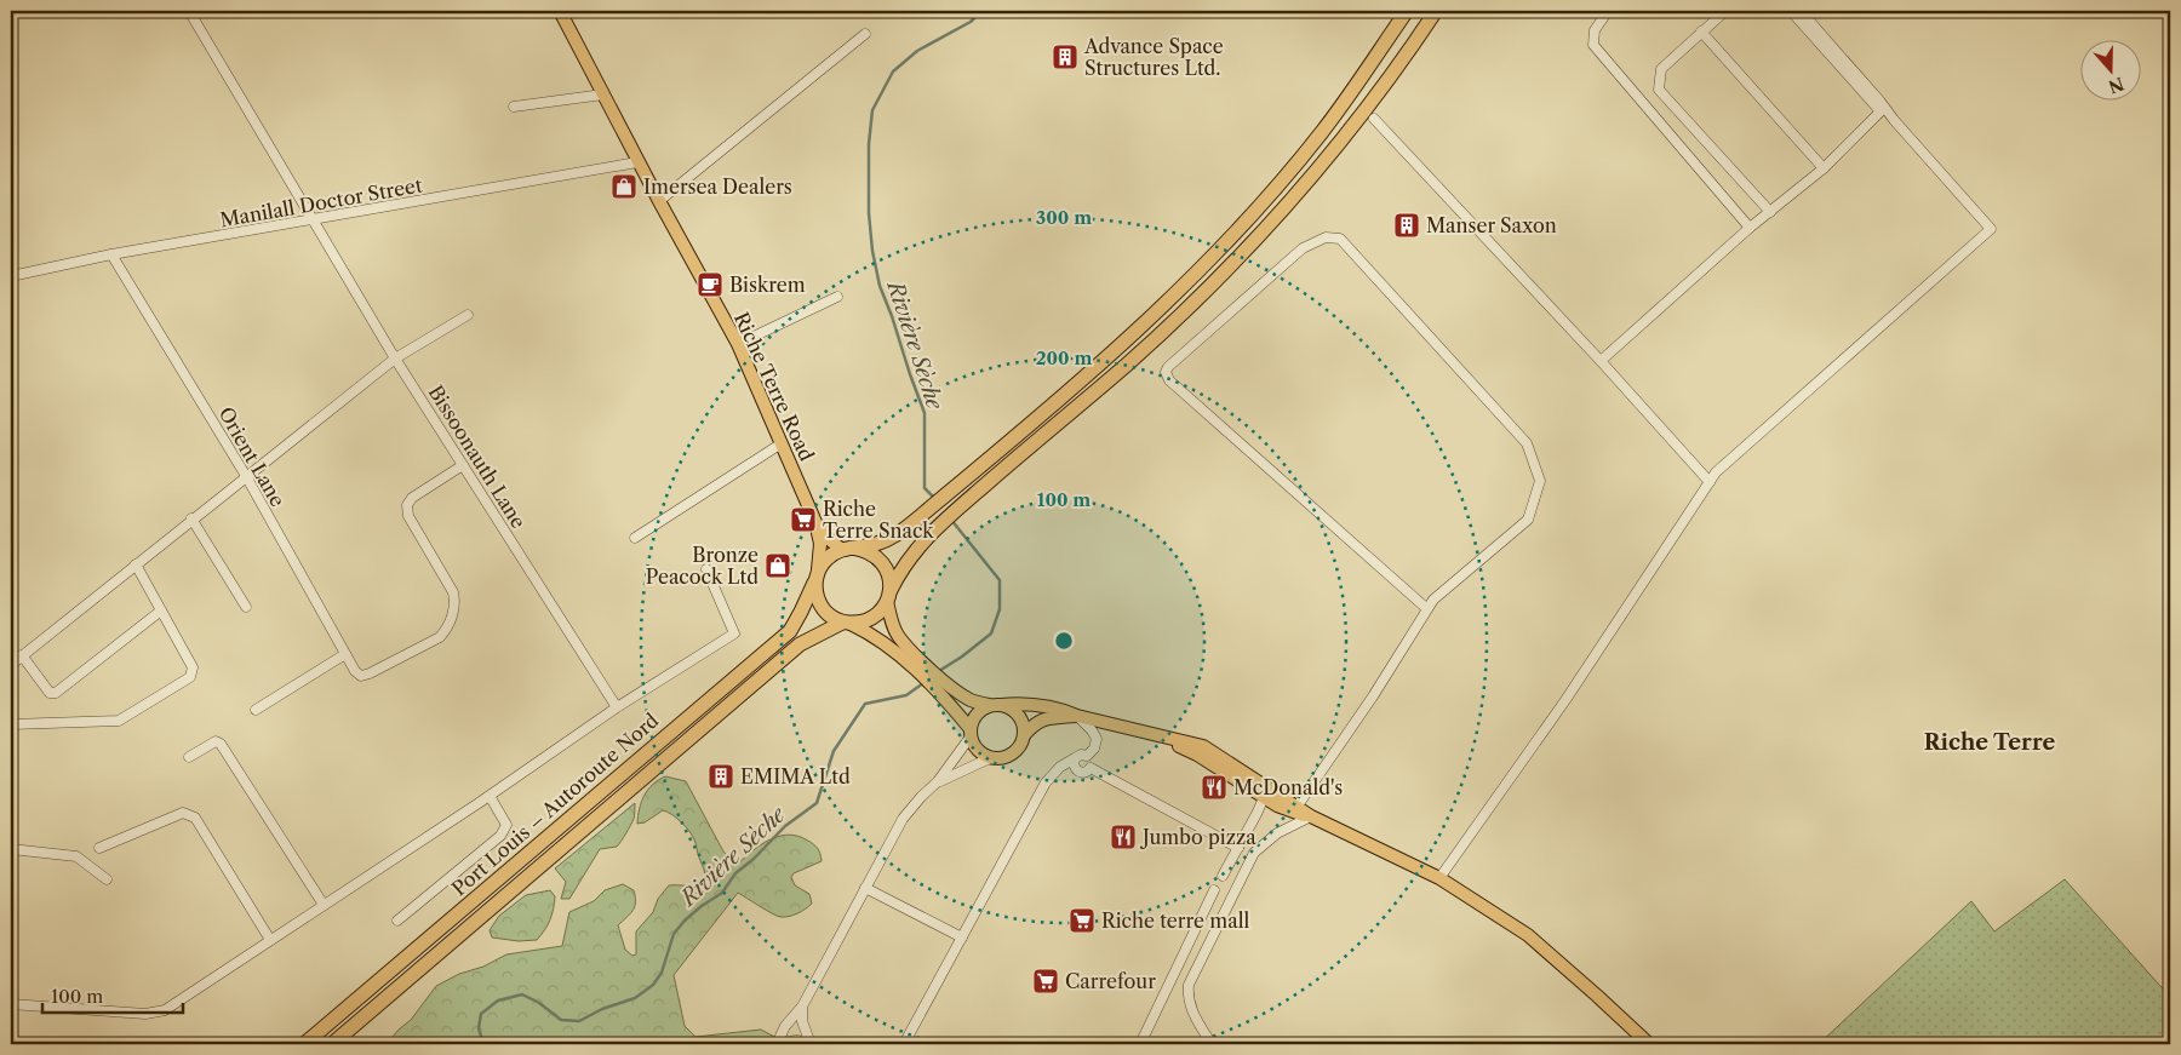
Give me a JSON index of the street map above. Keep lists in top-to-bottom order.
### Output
{
  "streets": {
    "highway": ["Port Louis – Autoroute Nord"],
    "main road": ["Riche Terre Road"],
    "street": ["Manilall Doctor Street", "Orient Lane", "Bissoonauth Lane"]
  },
  "crossings": [
    ["Manilall Doctor Street", "Riche Terre Road"],
    ["Manilall Doctor Street", "Orient Lane"],
    ["Manilall Doctor Street", "Bissoonauth Lane"],
    ["Orient Lane", "Bissoonauth Lane"]
  ],
  "districts": ["Riche Terre"],
  "water": ["Rivière Sèche"],
  "places": {
    "building": ["Advance Space Structures Ltd.", "Manser Saxon", "EMIMA Ltd"],
    "shop": ["Imersea Dealers", "Bronze Peacock Ltd"],
    "cafe": ["Biskrem"],
    "supermarket": ["Riche Terre Snack", "Riche terre mall", "Carrefour"],
    "restaurant": ["McDonald's", "Jumbo pizza"]
  },
  "scale_bar": "100 m",
  "north": "bottom",
  "rings": ["300 m", "200 m", "100 m"]
}
